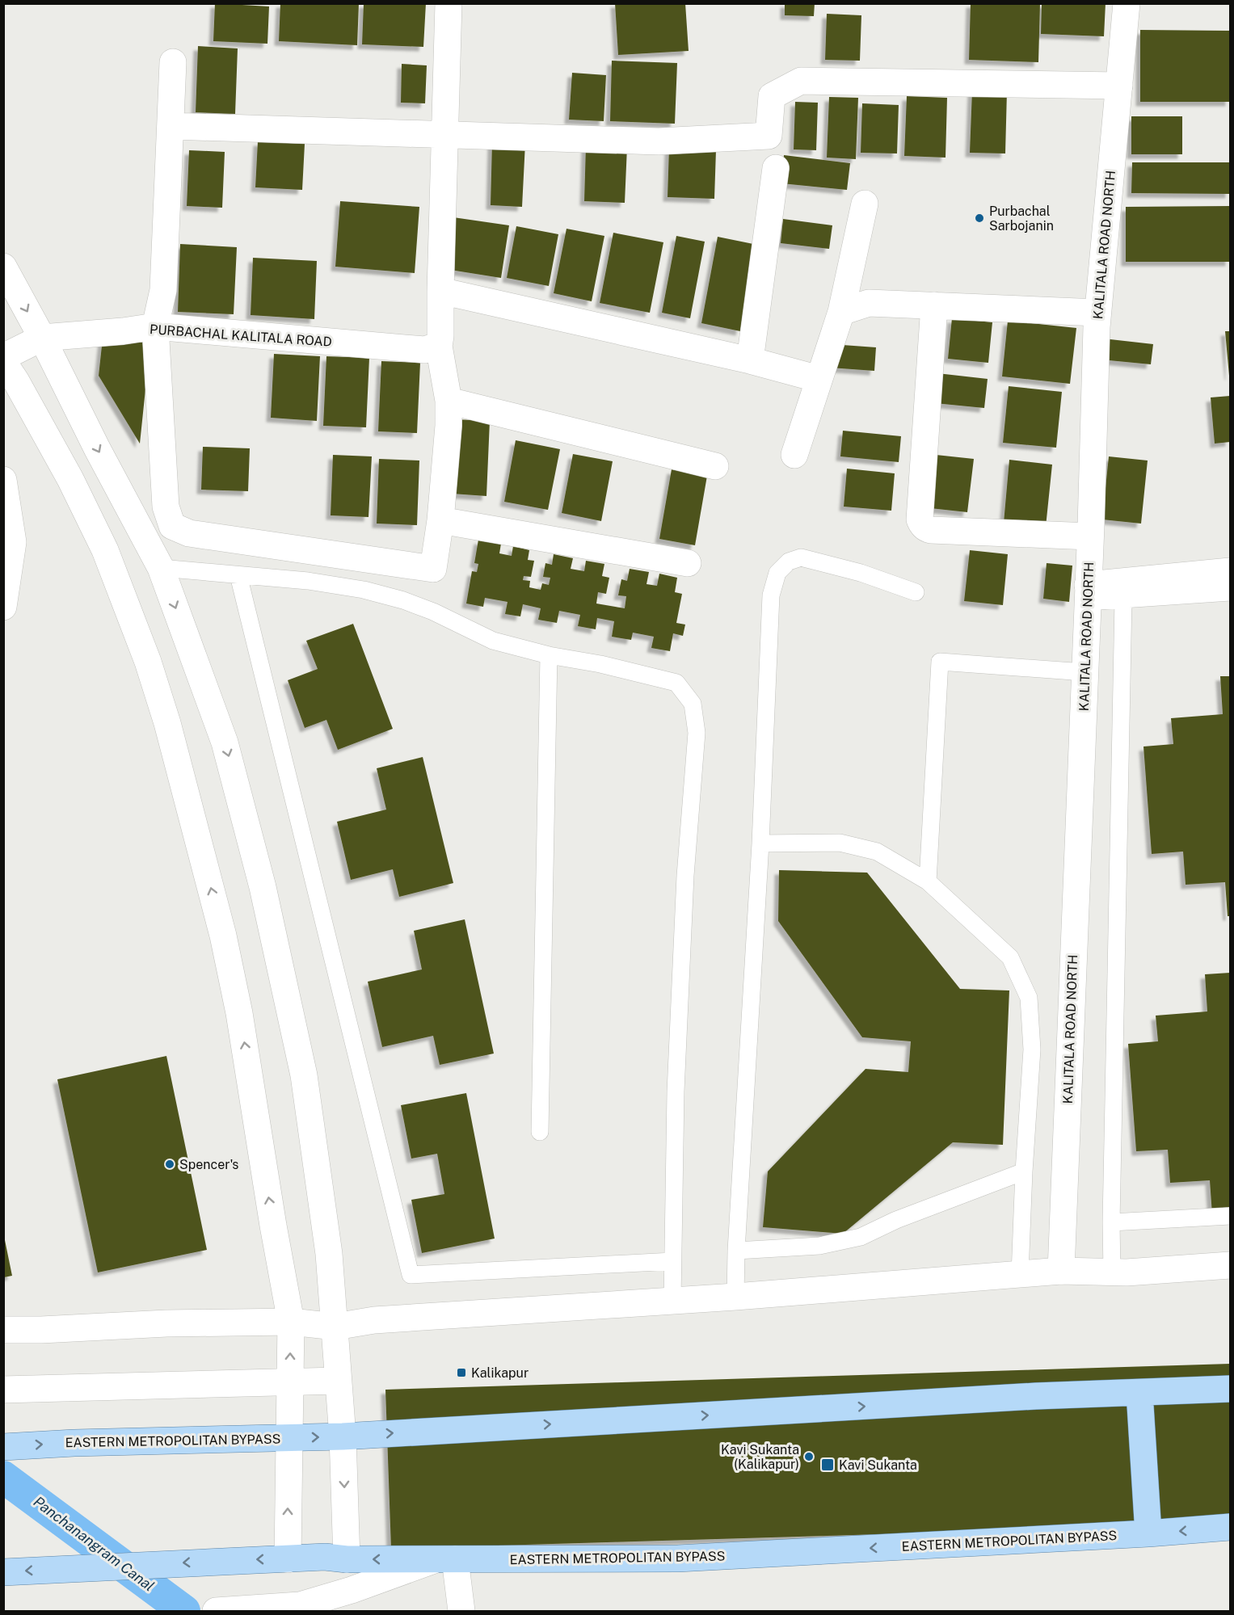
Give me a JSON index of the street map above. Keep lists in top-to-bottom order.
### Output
{
  "streets": {
    "main road": ["EASTERN METROPOLITAN BYPASS"],
    "street": ["KALITALA ROAD NORTH", "PURBACHAL KALITALA ROAD"]
  },
  "water": ["Panchanangram Canal"],
  "places": {
    "other": ["Purbachal Sarbojanin", "Spencer's", "Kavi Sukanta (Kalikapur)"],
    "transit": ["Kalikapur", "Kavi Sukanta"]
  }
}
